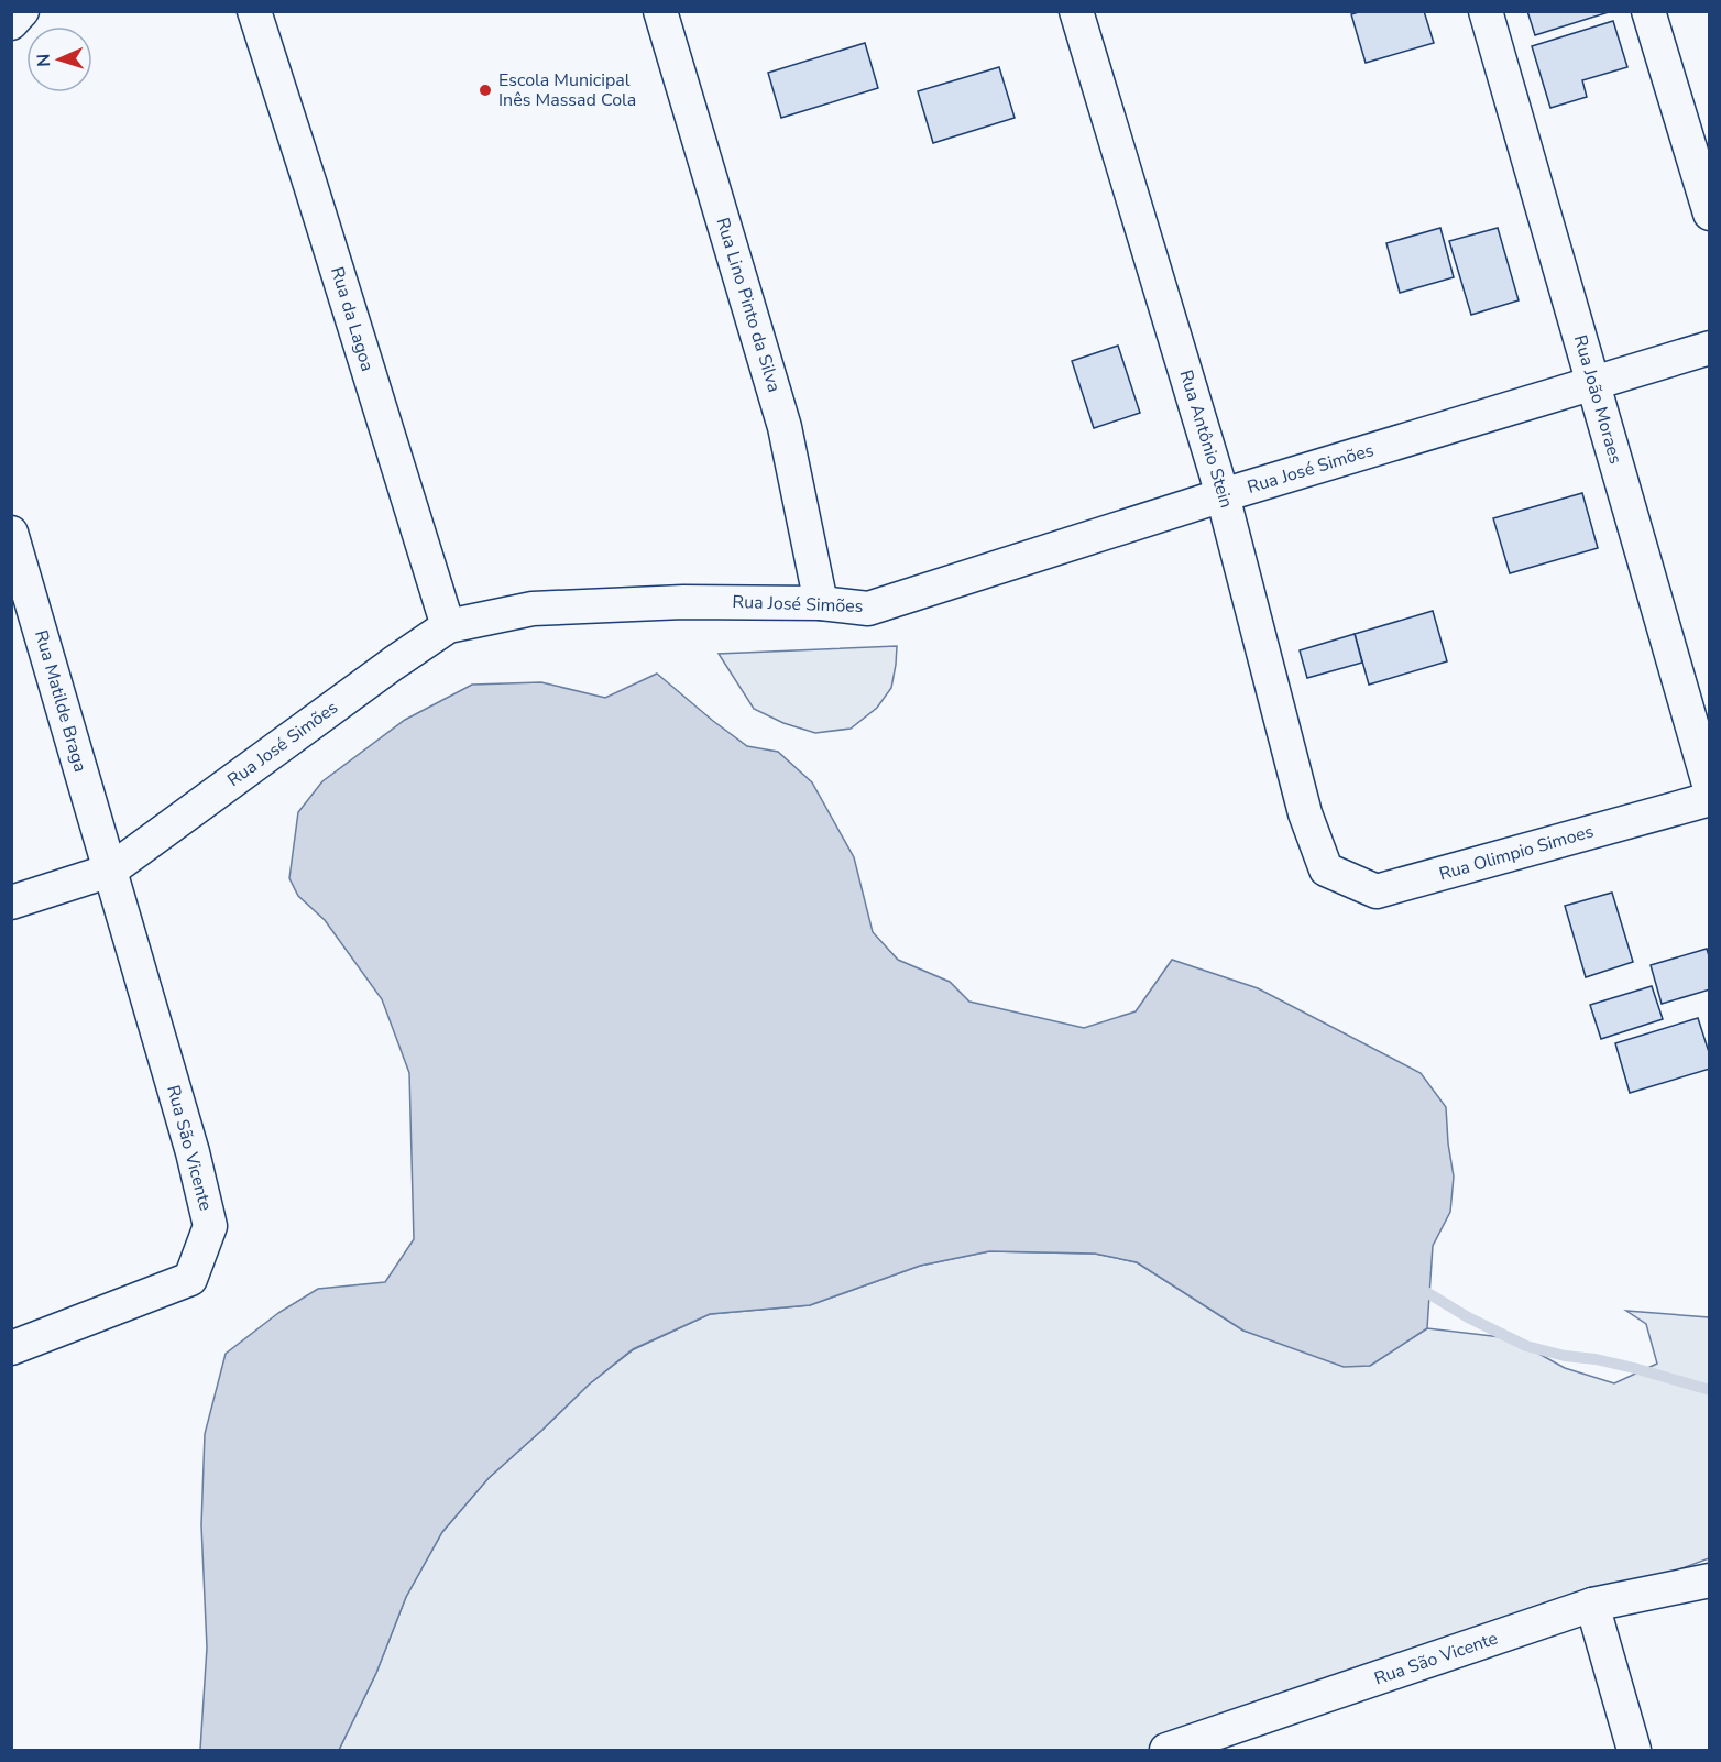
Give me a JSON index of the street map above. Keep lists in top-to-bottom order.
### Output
{
  "streets": {
    "street": [
      "Rua Lino Pinto da Silva",
      "Rua da Lagoa",
      "Rua João Moraes",
      "Rua Antônio Stein",
      "Rua José Simões",
      "Rua Matilde Braga",
      "Rua Olimpio Simoes",
      "Rua São Vicente"
    ]
  },
  "crossings": [
    ["Rua Lino Pinto da Silva", "Rua José Simões"],
    ["Rua da Lagoa", "Rua José Simões"],
    ["Rua João Moraes", "Rua José Simões"],
    ["Rua Antônio Stein", "Rua José Simões"],
    ["Rua Antônio Stein", "Rua Olimpio Simoes"],
    ["Rua José Simões", "Rua Matilde Braga"],
    ["Rua José Simões", "Rua São Vicente"],
    ["Rua Matilde Braga", "Rua São Vicente"]
  ],
  "places": ["Escola Municipal Inês Massad Cola"],
  "north": "left"
}
